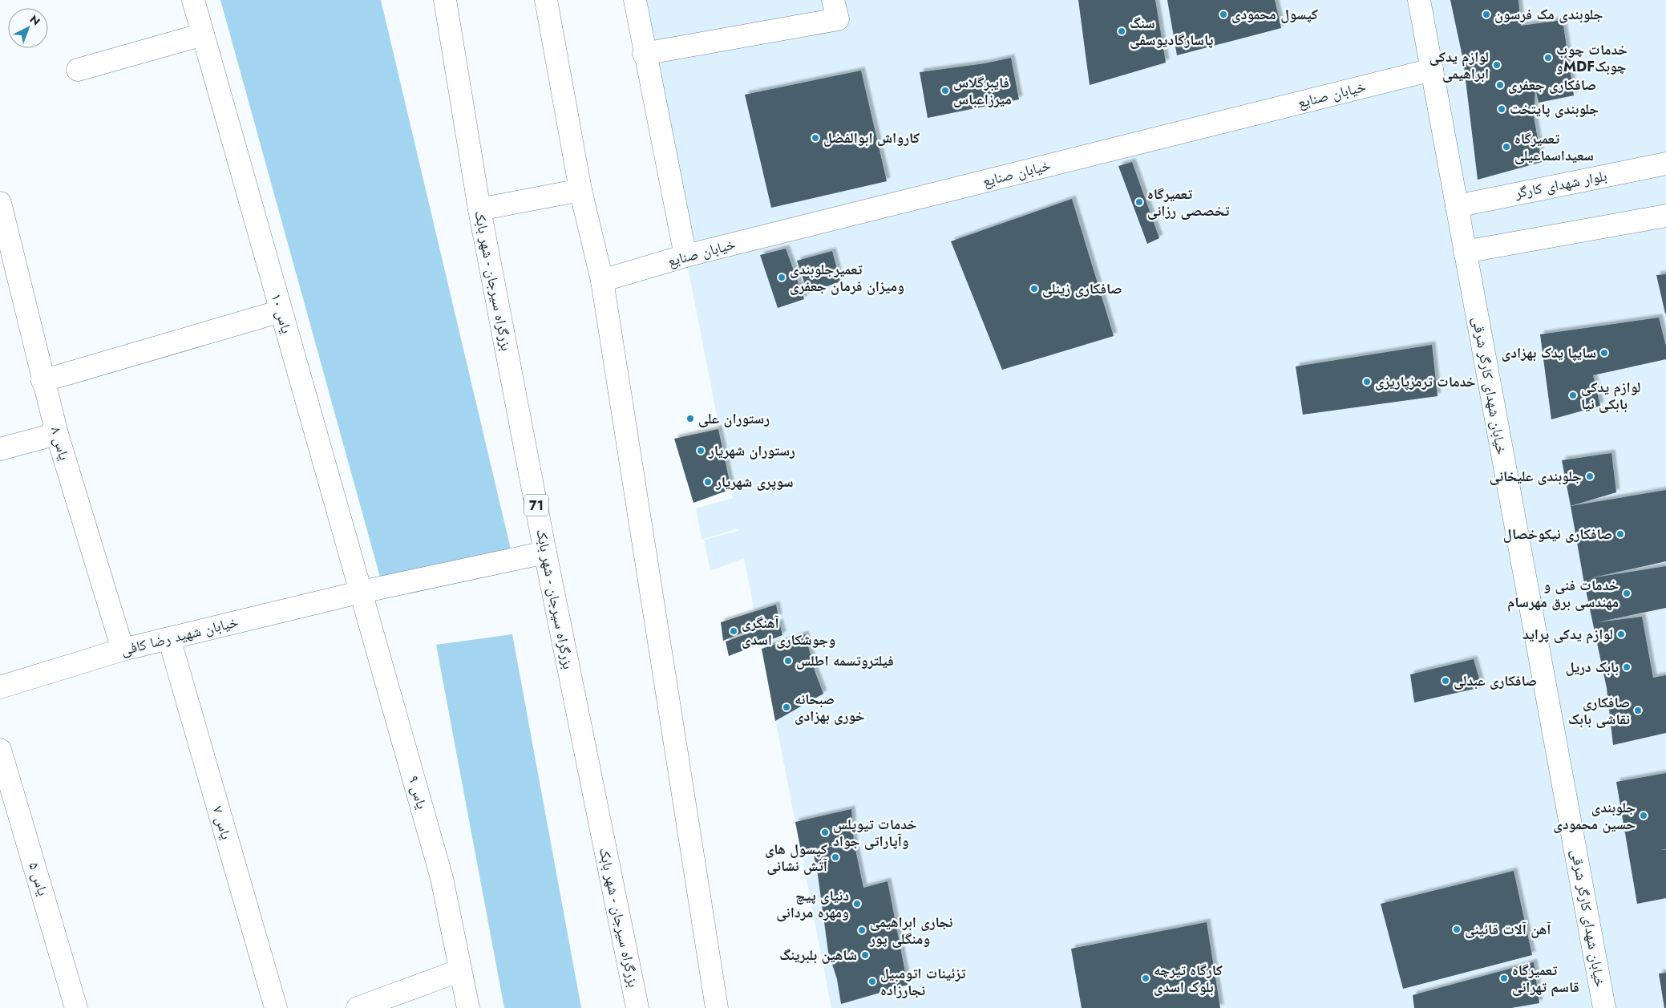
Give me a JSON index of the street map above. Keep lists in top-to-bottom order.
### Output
{
  "streets": {
    "main road": [
      "خیابان صنایع",
      "بلوار شهدای کارگر",
      "بزرگراه سیرجان - شهر بابک",
      "یاس ۱۰",
      "خیابان شهدای کارگر شرقی",
      "یاس ۸",
      "71",
      "خیابان شهید رضا کافی",
      "یاس ۹",
      "یاس ۷",
      "یاس ۵"
    ]
  },
  "crossings": [
    ["خیابان صنایع", "خیابان شهدای کارگر شرقی"],
    ["بلوار شهدای کارگر", "خیابان شهدای کارگر شرقی"],
    ["بزرگراه سیرجان - شهر بابک", "خیابان شهید رضا کافی"],
    ["یاس ۱۰", "خیابان شهید رضا کافی"],
    ["یاس ۱۰", "یاس ۹"],
    ["یاس ۸", "خیابان شهید رضا کافی"],
    ["خیابان شهید رضا کافی", "یاس ۹"],
    ["خیابان شهید رضا کافی", "یاس ۷"]
  ],
  "places": [
    "کپسول محمودی",
    "جلوبندی مک فرسون",
    "سنگ پاسارگادیوسفی",
    "خدمات چوب وMDFچوبک",
    "لوازم یدکی ابراهیمی",
    "صافکاری جعفری",
    "فایبرگلاس میرزاعباس",
    "جلوبندی پایتخت",
    "کارواش ابوالفضل",
    "تعمیرگاه سعیداسماعیلی",
    "تعمیرگاه تخصصی رزانی",
    "تعمیرجلوبندی ومیزان فرمان جعفری",
    "صافکاری زینلی",
    "سایپا یدک بهزادی",
    "خدمات ترمزپاریزی",
    "لوازم یدکی بابکی نیا",
    "رستوران علی",
    "رستوران شهریار",
    "جلوبندی علیخانی",
    "سوپری شهریار",
    "صافکاری نیکوخصال",
    "خدمات فنی و مهندسی برق مهرسام",
    "آهنگری وجوشکاری اسدی",
    "لوازم یدکی پراید",
    "فیلتروتسمه اطلس",
    "بابک دریل",
    "صافکاری عبدلی",
    "صبحانه خوری بهزادی",
    "صافکاری نقاشی بابک",
    "جلوبندی حسین محمودی",
    "خدمات تیوپلس وآپاراتی جواد",
    "کپسول های آتش نشانی",
    "دنیای پیچ ومهره مردانی",
    "آهن آلات قائینی",
    "نجاری ابراهیمی ومنگلی پور",
    "شاهین بلبرینگ",
    "کارگاه تیرچه بلوک اسدی",
    "تعمیرگاه قاسم تهرانی",
    "تزئینات اتومبیل نجارزاده"
  ],
  "north": "top right"
}
